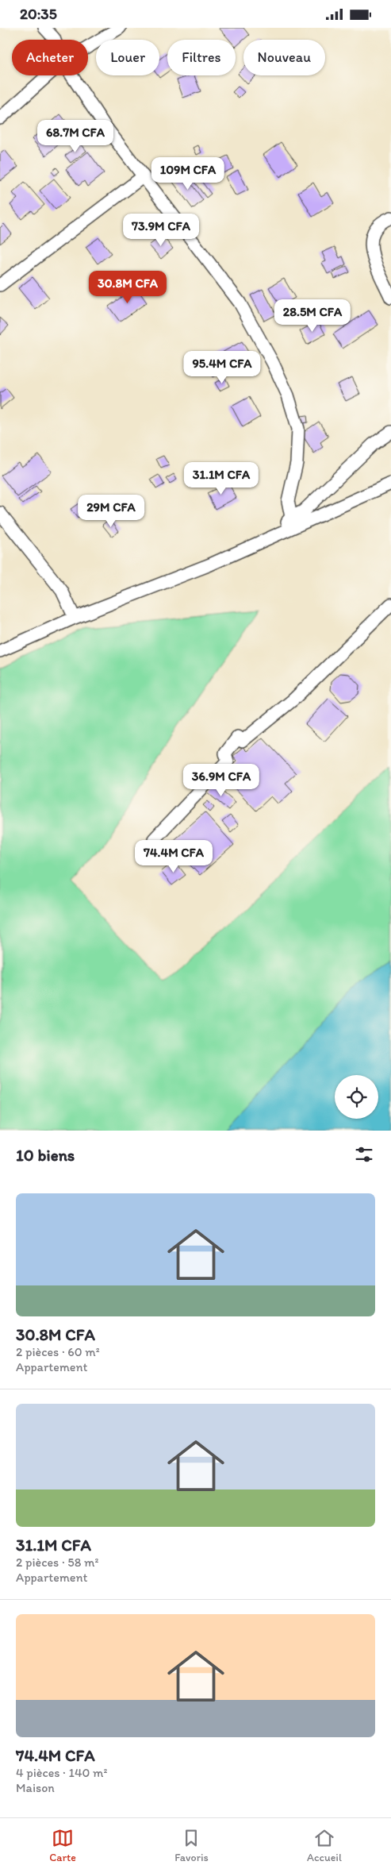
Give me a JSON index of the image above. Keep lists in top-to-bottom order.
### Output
{
  "page": {
    "status": "20:35",
    "chip": [
      "Acheter",
      "Louer",
      "Filtres",
      "Nouveau"
    ],
    "price": [
      "68.7M CFA",
      "109M CFA",
      "73.9M CFA",
      "30.8M CFA",
      "28.5M CFA",
      "95.4M CFA",
      "31.1M CFA",
      "29M CFA",
      "36.9M CFA",
      "74.4M CFA"
    ],
    "heading": "10 biens",
    "list": [
      {
        "name": "30.8M CFA",
        "note": "2 pièces · 60 m² · Appartement"
      },
      {
        "name": "31.1M CFA",
        "note": "2 pièces · 58 m² · Appartement"
      },
      {
        "name": "74.4M CFA",
        "note": "4 pièces · 140 m² · Maison"
      }
    ],
    "tabs": ["Carte", "Favoris", "Accueil"]
  }
}
